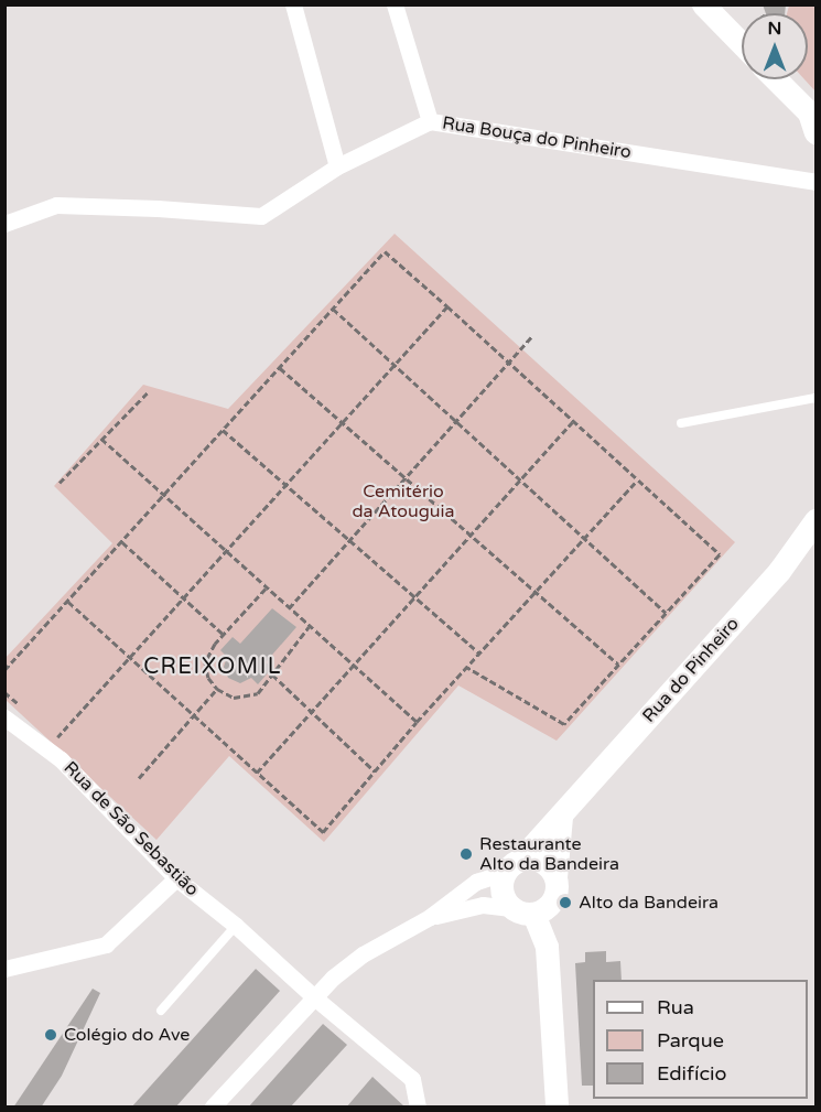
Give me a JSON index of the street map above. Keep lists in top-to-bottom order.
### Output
{
  "streets": {
    "street": ["Rua Bouça do Pinheiro", "Rua do Pinheiro", "Rua de São Sebastião"]
  },
  "districts": ["CREIXOMIL"],
  "parks": ["Cemitério da Atouguia"],
  "places": ["Restaurante Alto da Bandeira", "Alto da Bandeira", "Colégio do Ave"],
  "legend": ["Rua", "Parque", "Edifício"],
  "north": "top"
}
